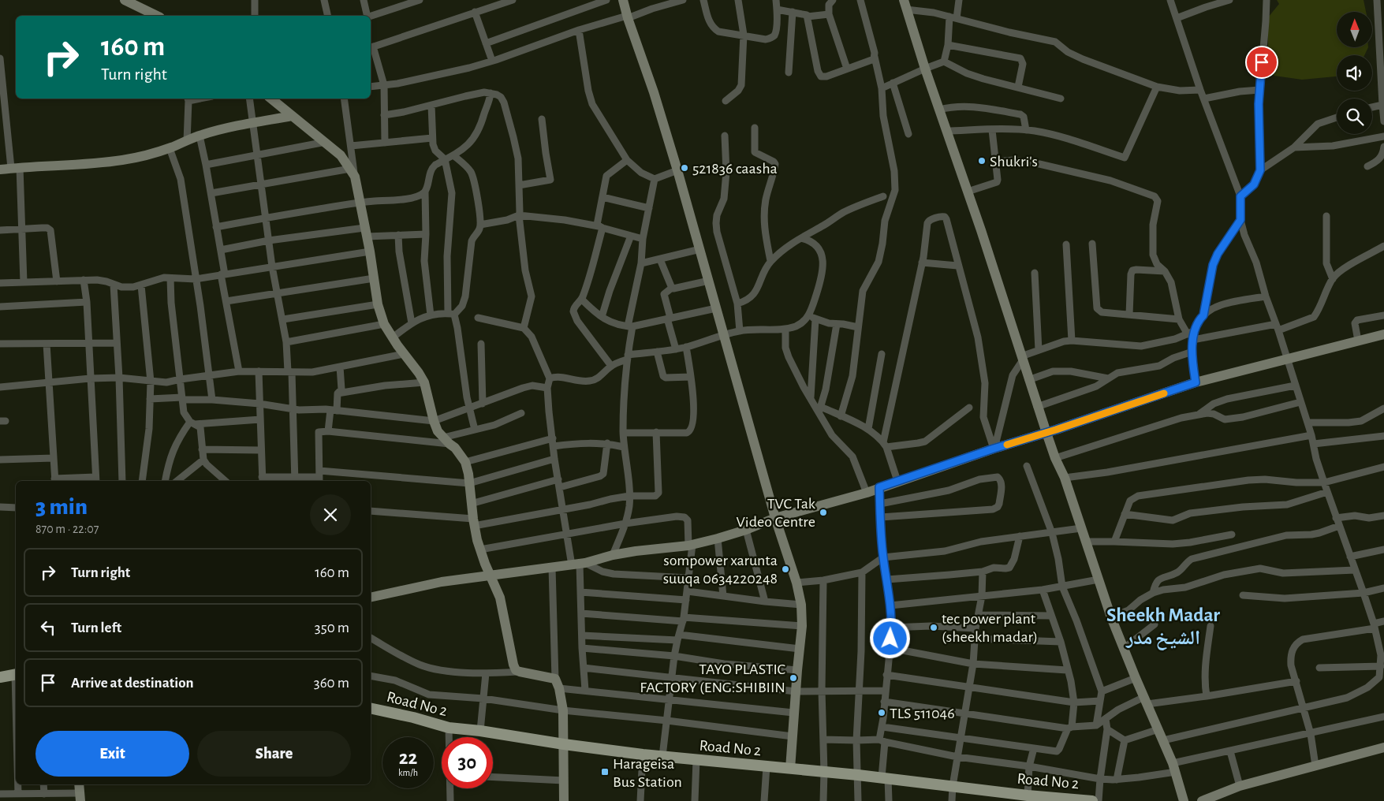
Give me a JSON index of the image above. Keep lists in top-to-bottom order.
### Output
{
  "streets": {
    "main road": ["Road No 2"]
  },
  "districts": ["Sheekh Madar الشيخ مدر"],
  "places": {
    "other": [
      "Shukri's",
      "521836 caasha",
      "TVC Tak Video Centre",
      "sompower xarunta suuqa 0634220248",
      "tec power plant (sheekh madar)",
      "TAYO PLASTIC FACTORY (ENG:SHIBIIN",
      "TLS 511046"
    ],
    "transit": ["Harageisa Bus Station"]
  },
  "north": "top",
  "page": {
    "turn": ["160 m", "Turn right"],
    "heading": ["3 min", "870 m · 22:07"],
    "list": [
      {
        "name": "Turn right",
        "value": "160 m"
      },
      {
        "name": "Turn left",
        "value": "350 m"
      },
      {
        "name": "Arrive at destination",
        "value": "360 m"
      }
    ],
    "buttons": ["Exit", "Share"],
    "speed": "22 km/h",
    "limit": "30"
  }
}
